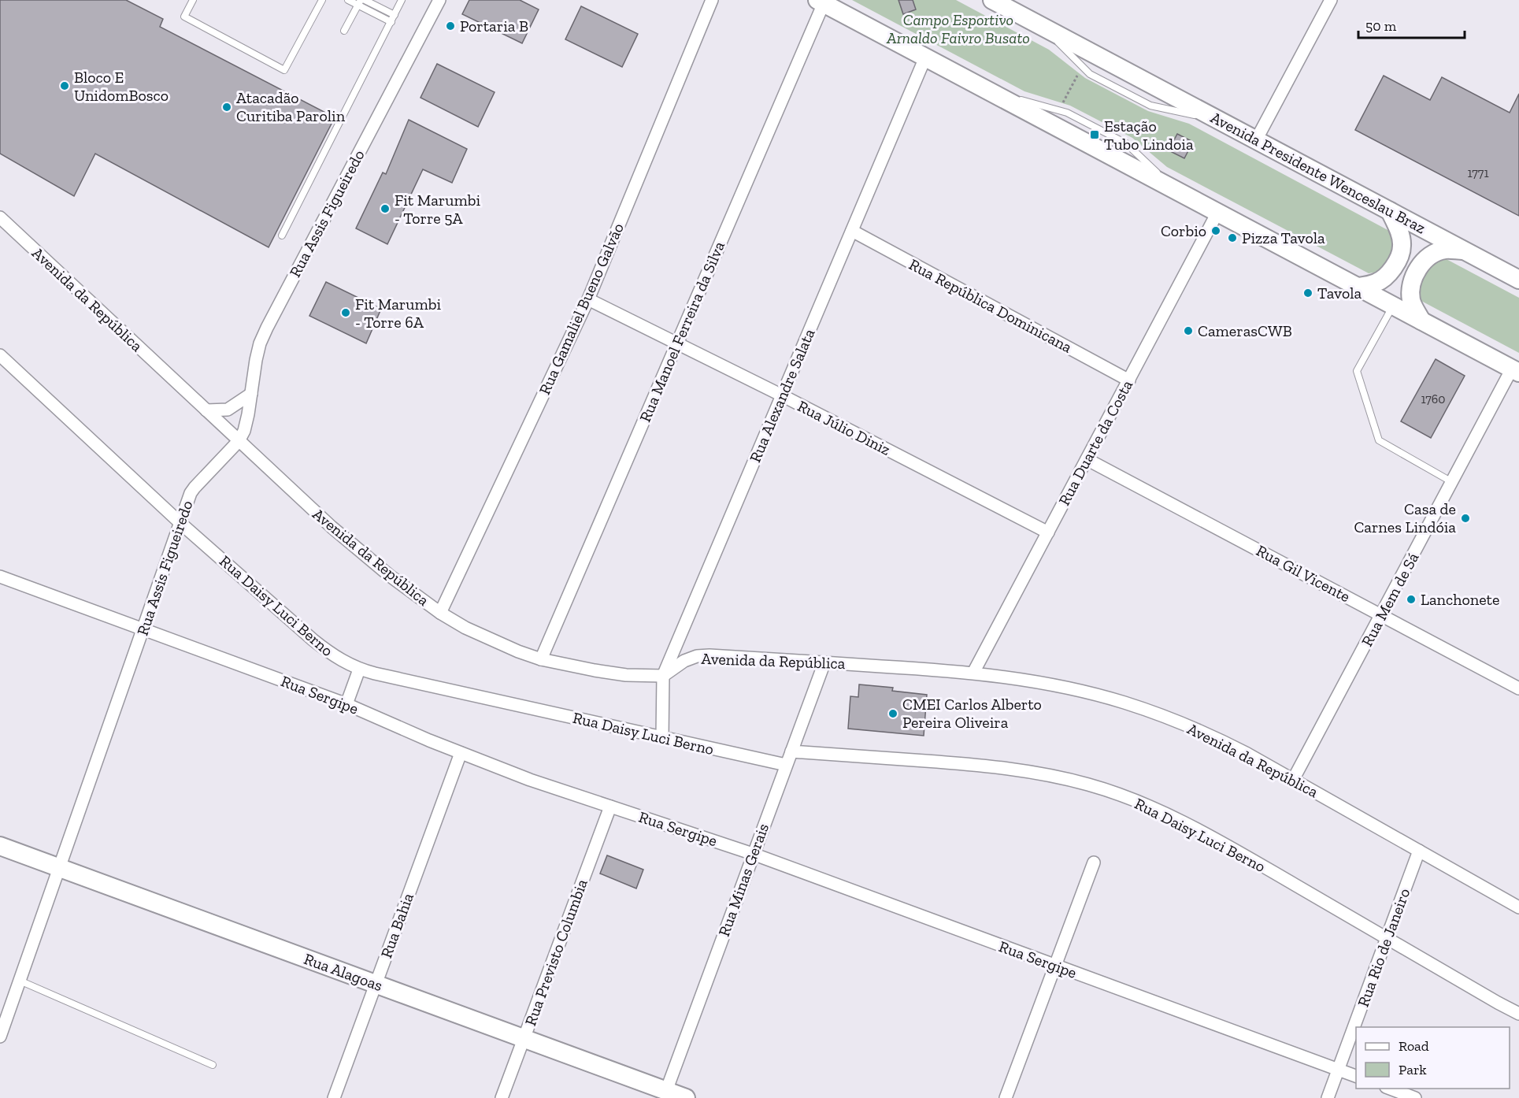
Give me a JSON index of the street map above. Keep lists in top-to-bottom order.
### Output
{
  "streets": {
    "main road": ["Avenida Presidente Wenceslau Braz", "Rua Alagoas"],
    "street": [
      "Rua Assis Figueiredo",
      "Avenida da República",
      "Rua República Dominicana",
      "Rua Gamaliel Bueno Galvão",
      "Rua Manoel Ferreira da Silva",
      "Rua Alexandre Salata",
      "Rua Júlio Diniz",
      "Rua Duarte da Costa",
      "Rua Gil Vicente",
      "Rua Mem de Sá",
      "Rua Daisy Luci Berno",
      "Rua Sergipe",
      "Rua Minas Gerais",
      "Rua Bahia",
      "Rua Rio de Janeiro",
      "Rua Previsto Columbia"
    ]
  },
  "crossings": [
    ["Rua Assis Figueiredo", "Avenida da República"],
    ["Rua Assis Figueiredo", "Rua Daisy Luci Berno"],
    ["Rua Assis Figueiredo", "Rua Sergipe"],
    ["Rua Assis Figueiredo", "Rua Alagoas"],
    ["Avenida da República", "Rua Gamaliel Bueno Galvão"],
    ["Avenida da República", "Rua Manoel Ferreira da Silva"],
    ["Avenida da República", "Rua Alexandre Salata"],
    ["Avenida da República", "Rua Duarte da Costa"],
    ["Avenida da República", "Rua Mem de Sá"],
    ["Avenida da República", "Rua Minas Gerais"],
    ["Avenida da República", "Rua Rio de Janeiro"],
    ["Rua República Dominicana", "Rua Alexandre Salata"],
    ["Rua República Dominicana", "Rua Duarte da Costa"],
    ["Rua Gamaliel Bueno Galvão", "Rua Júlio Diniz"],
    ["Rua Manoel Ferreira da Silva", "Rua Júlio Diniz"],
    ["Rua Alexandre Salata", "Rua Júlio Diniz"],
    ["Rua Alexandre Salata", "Rua Daisy Luci Berno"],
    ["Rua Júlio Diniz", "Rua Duarte da Costa"],
    ["Rua Duarte da Costa", "Rua Gil Vicente"],
    ["Rua Gil Vicente", "Rua Mem de Sá"],
    ["Rua Daisy Luci Berno", "Rua Minas Gerais"],
    ["Rua Daisy Luci Berno", "Rua Rio de Janeiro"],
    ["Rua Sergipe", "Rua Minas Gerais"],
    ["Rua Sergipe", "Rua Bahia"],
    ["Rua Sergipe", "Rua Rio de Janeiro"],
    ["Rua Sergipe", "Rua Previsto Columbia"],
    ["Rua Minas Gerais", "Rua Alagoas"],
    ["Rua Bahia", "Rua Alagoas"],
    ["Rua Previsto Columbia", "Rua Alagoas"]
  ],
  "parks": ["Campo Esportivo Arnaldo Faivro Busato"],
  "places": {
    "other": [
      "Portaria B",
      "Bloco E UnidomBosco",
      "Atacadão Curitiba Parolin",
      "Fit Marumbi - Torre 5A",
      "Corbio",
      "Pizza Tavola",
      "Tavola",
      "Fit Marumbi - Torre 6A",
      "CamerasCWB",
      "Casa de Carnes Lindóia",
      "Lanchonete",
      "CMEI Carlos Alberto Pereira Oliveira"
    ],
    "transit": ["Estação Tubo Lindoia"]
  },
  "house_numbers": ["1771", "1760"],
  "legend": ["Road", "Park"],
  "scale_bar": "50 m"
}
